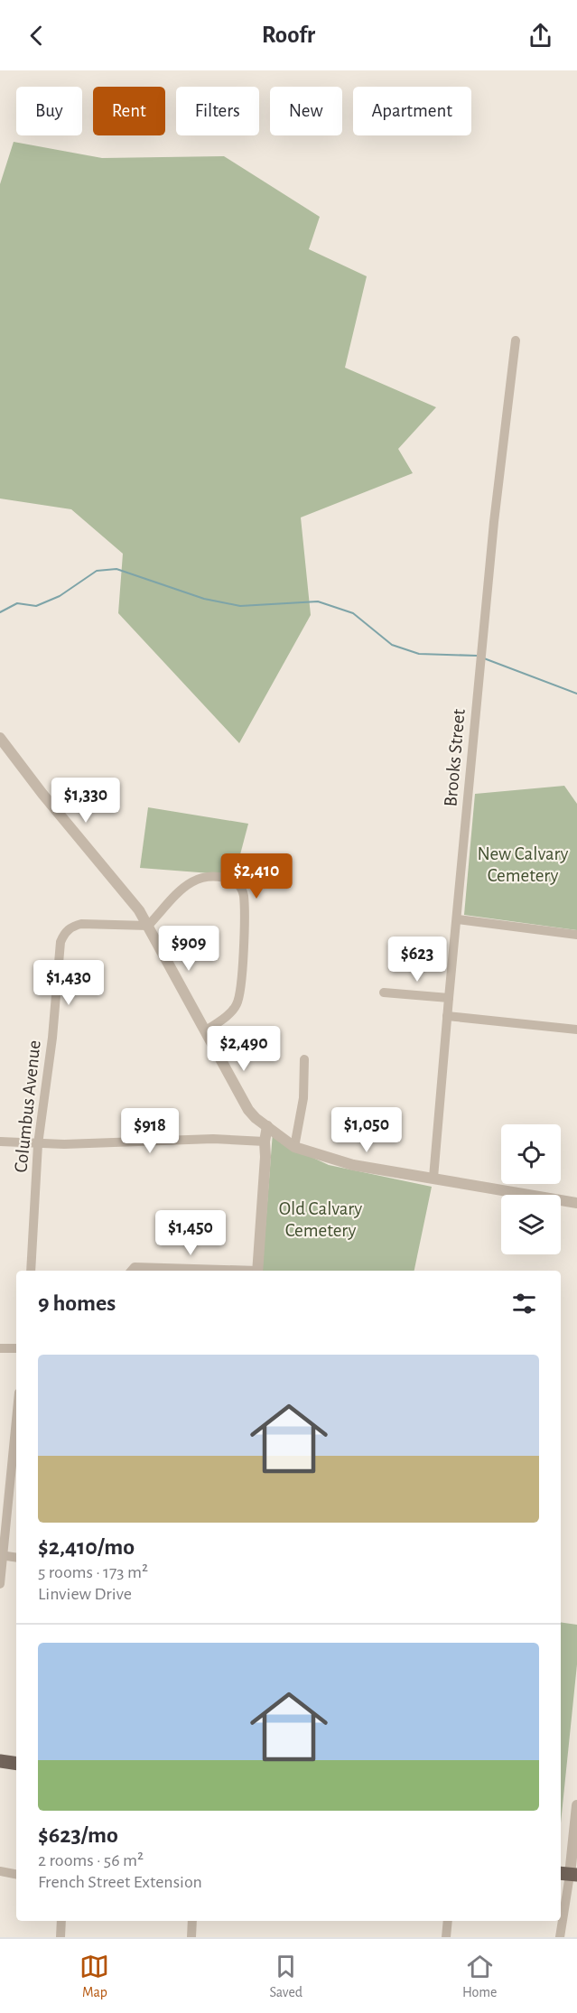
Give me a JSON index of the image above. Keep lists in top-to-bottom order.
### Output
{
  "streets": {
    "street": ["Brooks Street", "Columbus Avenue"]
  },
  "parks": ["New Calvary Cemetery", "Old Calvary Cemetery"],
  "page": {
    "header": "Roofr",
    "chip": [
      "Buy",
      "Rent",
      "Filters",
      "New",
      "Apartment"
    ],
    "price": [
      "$1,330",
      "$2,410",
      "$909",
      "$623",
      "$1,430",
      "$2,490",
      "$1,050",
      "$918",
      "$1,450"
    ],
    "heading": "9 homes",
    "list": [
      {
        "name": "$2,410/mo",
        "note": "5 rooms · 173 m² · Linview Drive"
      },
      {
        "name": "$623/mo",
        "note": "2 rooms · 56 m² · French Street Extension"
      }
    ],
    "tabs": ["Map", "Saved", "Home"]
  }
}
